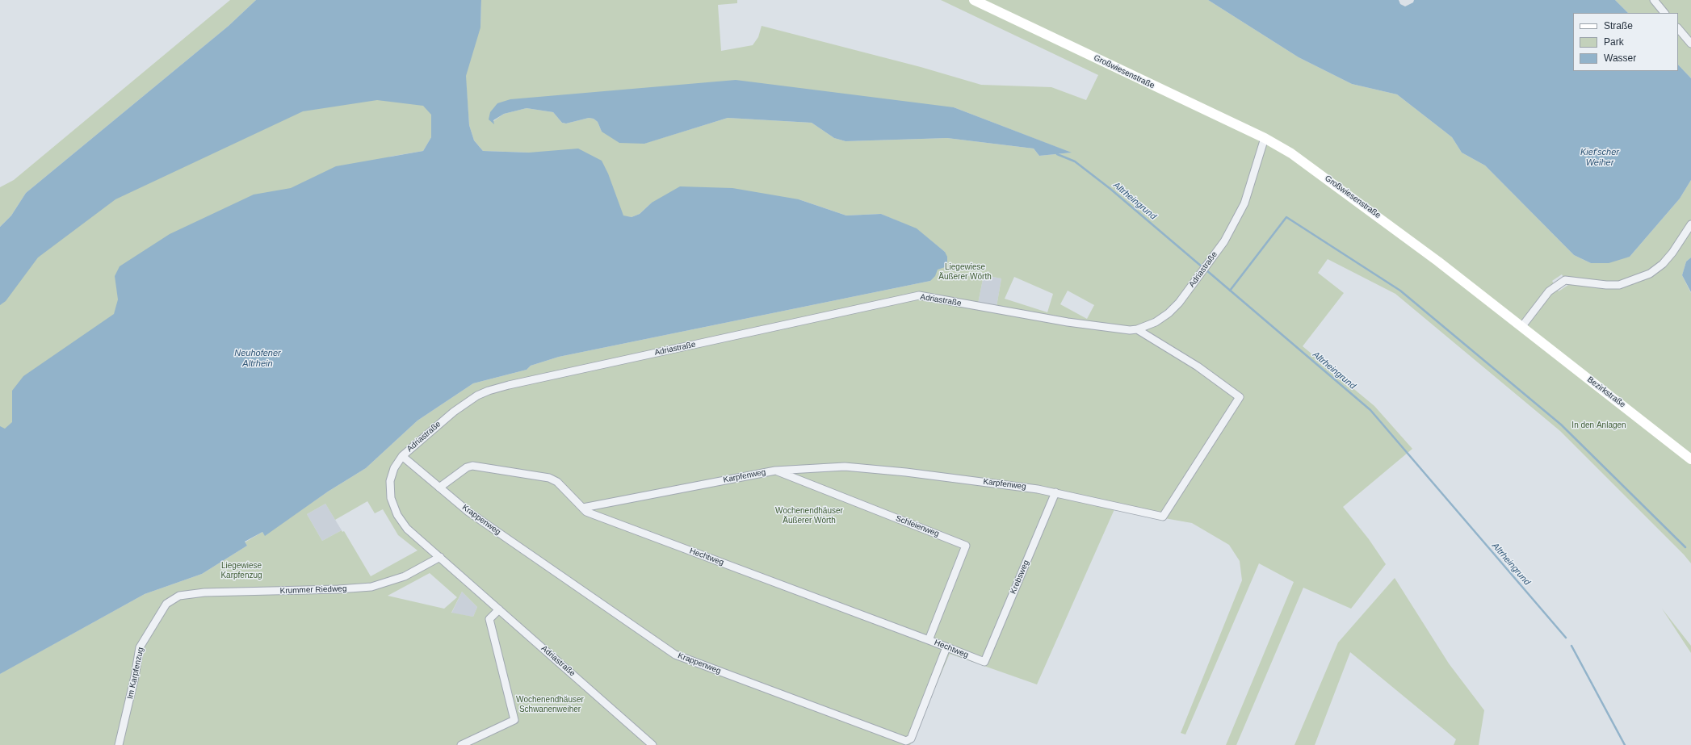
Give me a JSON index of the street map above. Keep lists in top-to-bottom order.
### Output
{
  "streets": {
    "street": [
      "Großwiesenstraße",
      "Adriastraße",
      "Bezirkstraße",
      "Karpfenweg",
      "Krappenweg",
      "Schleienweg",
      "Hechtweg",
      "Krebsweg",
      "Krummer Riedweg",
      "Im Karpfenzug"
    ]
  },
  "crossings": [
    ["Großwiesenstraße", "Adriastraße"],
    ["Großwiesenstraße", "Bezirkstraße"],
    ["Adriastraße", "Karpfenweg"],
    ["Adriastraße", "Krappenweg"],
    ["Adriastraße", "Krummer Riedweg"],
    ["Karpfenweg", "Schleienweg"],
    ["Karpfenweg", "Hechtweg"],
    ["Karpfenweg", "Krebsweg"],
    ["Krappenweg", "Hechtweg"],
    ["Schleienweg", "Hechtweg"],
    ["Hechtweg", "Krebsweg"],
    ["Krummer Riedweg", "Im Karpfenzug"]
  ],
  "water": ["Kief'scher Weiher", "Altrheingrund", "Neuhofener Altrhein"],
  "parks": [
    "Liegewiese Äußerer Wörth",
    "In den Anlagen",
    "Wochenendhäuser Äußerer Wörth",
    "Liegewiese Karpfenzug",
    "Wochenendhäuser Schwanenweiher"
  ],
  "legend": ["Straße", "Park", "Wasser"]
}
